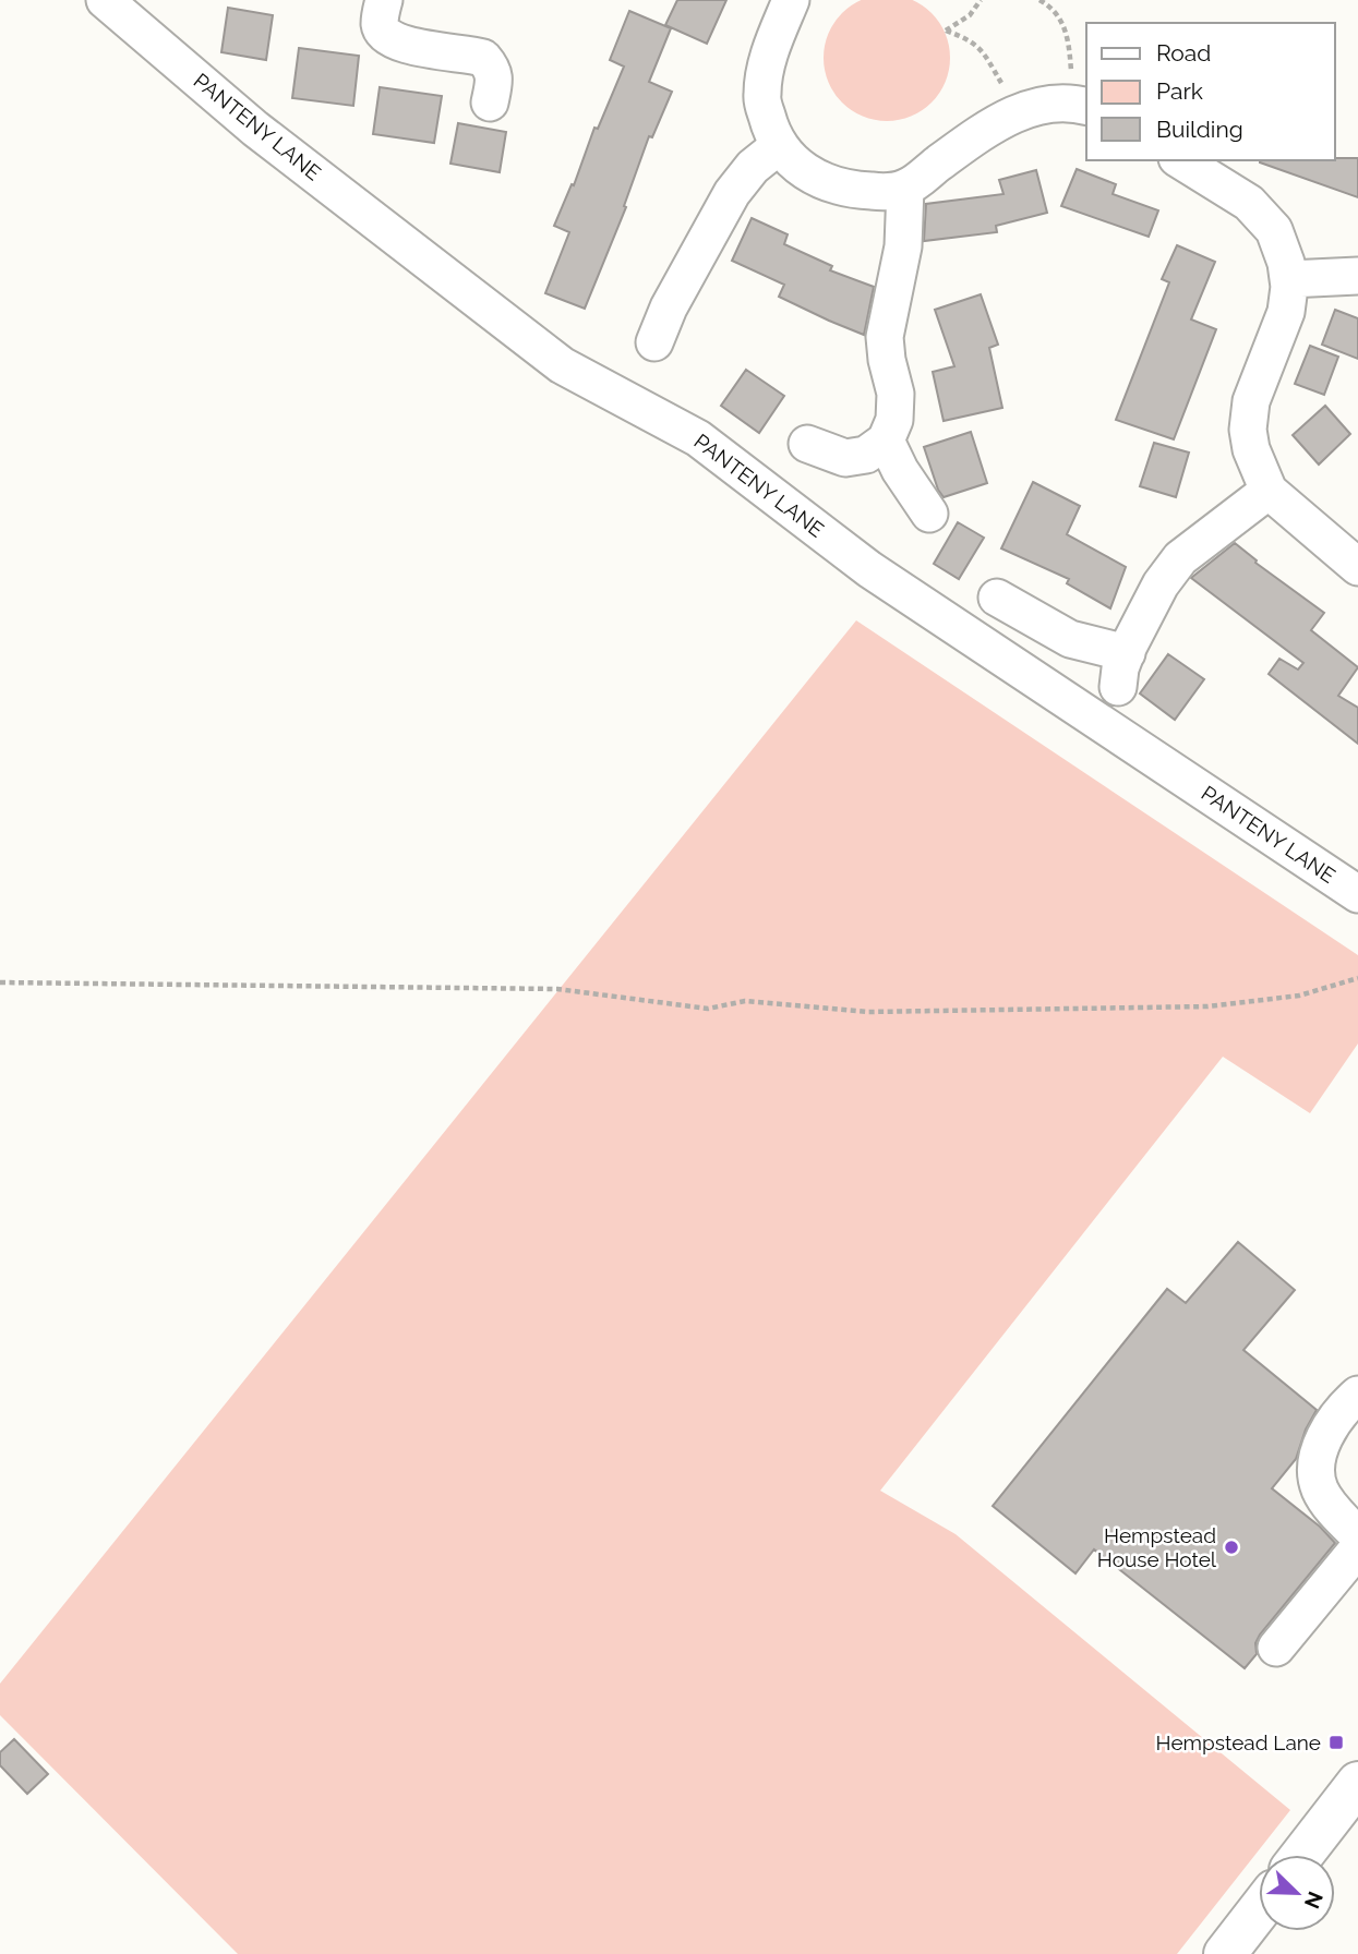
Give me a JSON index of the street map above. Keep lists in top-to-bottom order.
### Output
{
  "streets": {
    "street": ["PANTENY LANE"]
  },
  "places": {
    "other": ["Hempstead House Hotel"],
    "transit": ["Hempstead Lane"]
  },
  "legend": ["Road", "Park", "Building"],
  "north": "bottom right"
}
